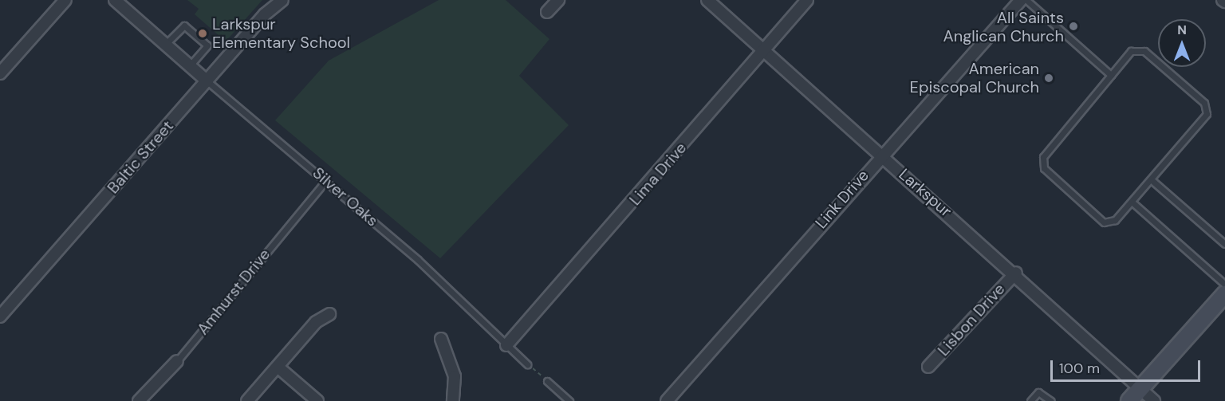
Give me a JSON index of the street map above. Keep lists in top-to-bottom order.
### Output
{
  "streets": {
    "street": [
      "Baltic Street",
      "Lima Drive",
      "Larkspur",
      "Silver Oaks",
      "Link Drive",
      "Amhurst Drive",
      "Lisbon Drive"
    ]
  },
  "crossings": [
    ["Baltic Street", "Silver Oaks"],
    ["Lima Drive", "Larkspur"],
    ["Lima Drive", "Silver Oaks"],
    ["Larkspur", "Link Drive"],
    ["Larkspur", "Lisbon Drive"],
    ["Silver Oaks", "Amhurst Drive"]
  ],
  "places": ["All Saints Anglican Church", "Larkspur Elementary School", "American Episcopal Church"],
  "scale_bar": "100 m",
  "north": "top"
}
